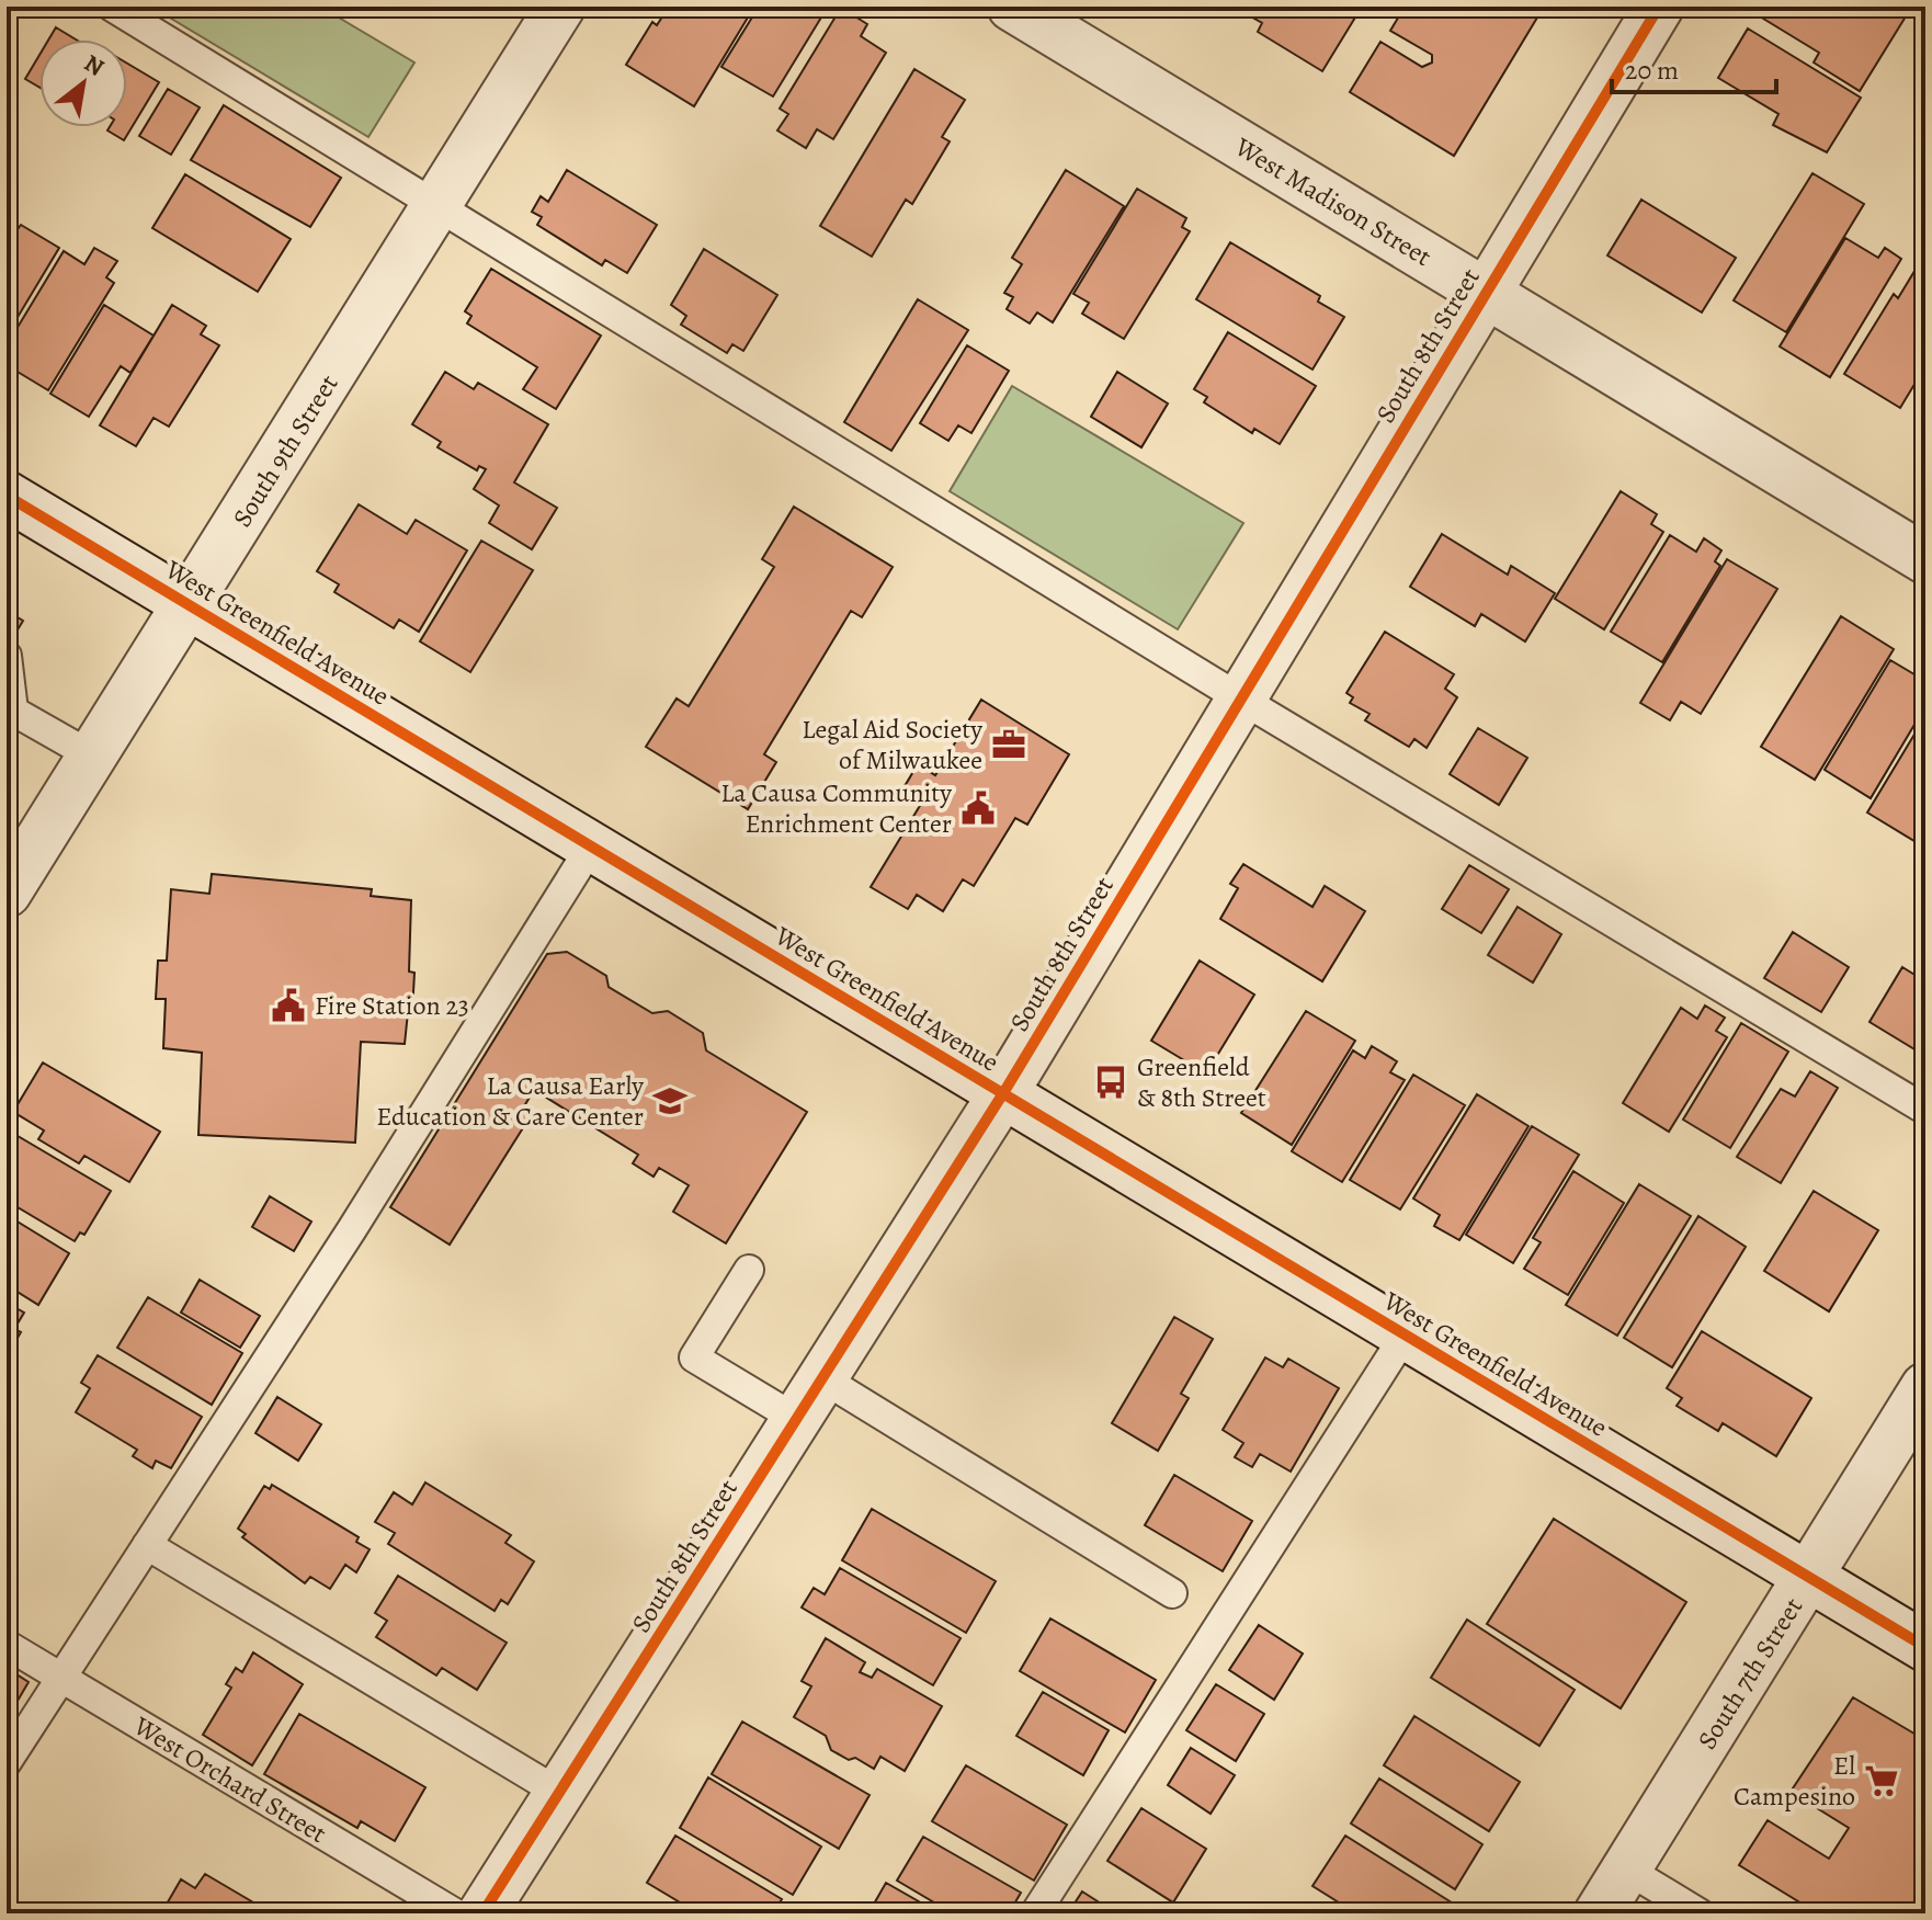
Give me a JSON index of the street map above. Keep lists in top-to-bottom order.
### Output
{
  "streets": {
    "street": [
      "West Madison Street",
      "South 8th Street",
      "South 9th Street",
      "West Greenfield Avenue",
      "South 7th Street"
    ],
    "lane": ["West Orchard Street"]
  },
  "crossings": [
    ["West Madison Street", "South 8th Street"],
    ["South 8th Street", "West Greenfield Avenue"],
    ["South 9th Street", "West Greenfield Avenue"],
    ["West Greenfield Avenue", "South 7th Street"]
  ],
  "places": {
    "office": ["Legal Aid Society of Milwaukee"],
    "public building": ["La Causa Community Enrichment Center", "Fire Station 23"],
    "bus stop": ["Greenfield & 8th Street"],
    "school or university": ["La Causa Early Education & Care Center"],
    "supermarket": ["El Campesino"]
  },
  "scale_bar": "20 m",
  "north": "top right"
}
